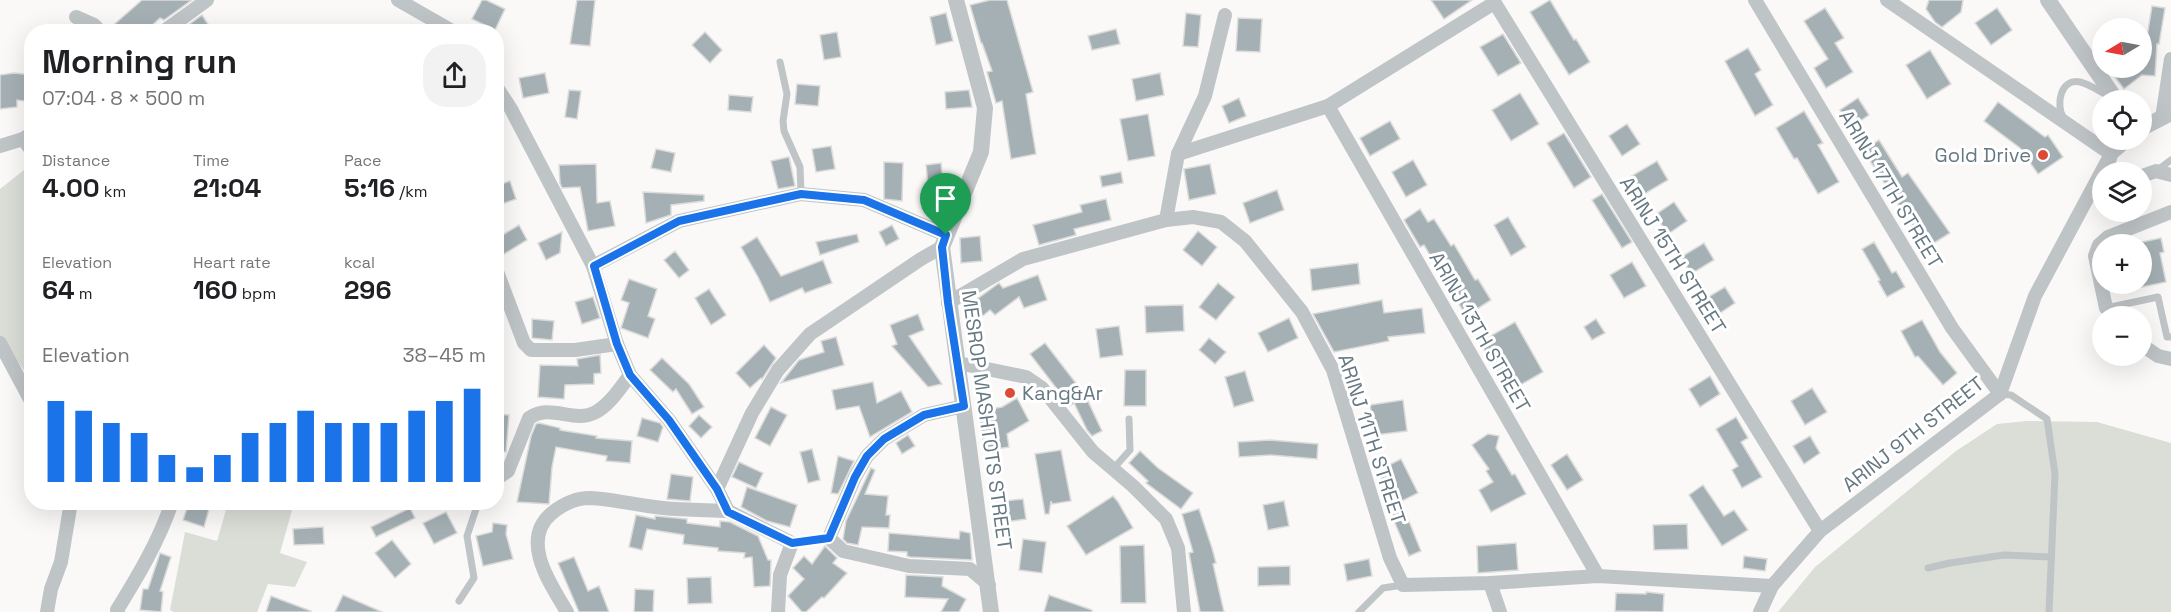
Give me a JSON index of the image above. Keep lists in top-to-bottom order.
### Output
{
  "streets": {
    "street": [
      "ARINJ 17TH STREET",
      "ARINJ 15TH STREET",
      "ARINJ 13TH STREET",
      "MESROP MASHTOTS STREET",
      "ARINJ 9TH STREET",
      "ARINJ 11TH STREET"
    ]
  },
  "crossings": [
    ["ARINJ 17TH STREET", "ARINJ 9TH STREET"],
    ["ARINJ 15TH STREET", "ARINJ 9TH STREET"],
    ["MESROP MASHTOTS STREET", "ARINJ 11TH STREET"]
  ],
  "places": ["Gold Drive", "Kang&Ar"],
  "north": "left",
  "page": {
    "map_buttons": ["+", "−"],
    "heading": ["Morning run", "07:04 · 8 × 500 m"],
    "stats": [
      ["Distance", "4.00 km"],
      ["Time", "21:04"],
      ["Pace", "5:16 /km"],
      ["Elevation", "64 m"],
      ["Heart rate", "160 bpm"],
      ["kcal", "296"]
    ],
    "chart": ["Elevation", "38–45 m"]
  }
}
